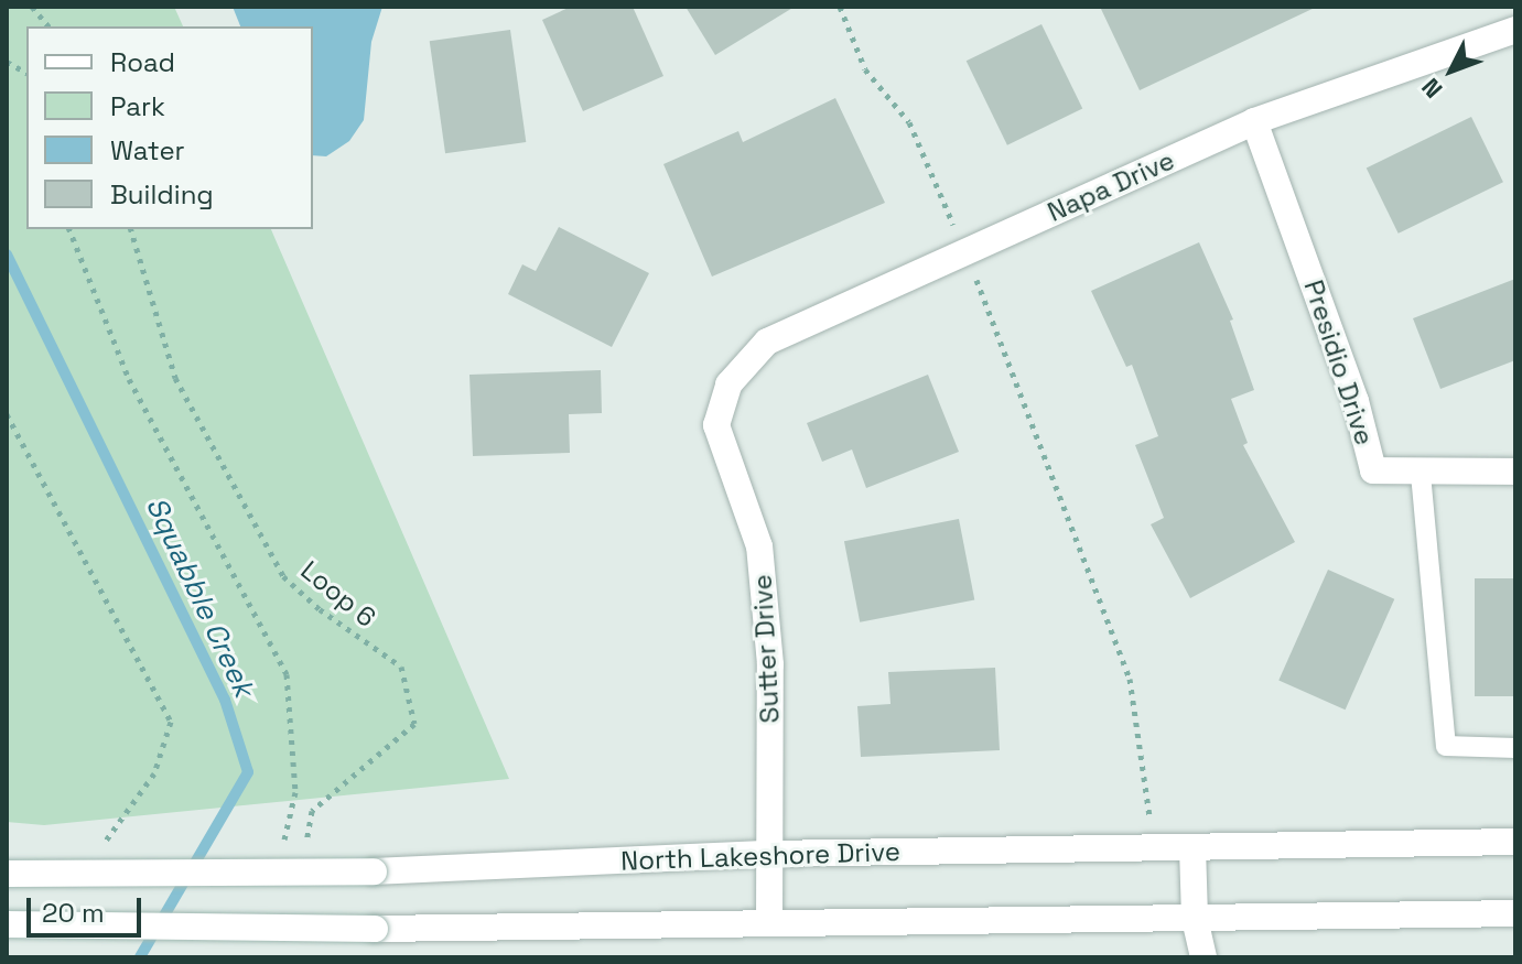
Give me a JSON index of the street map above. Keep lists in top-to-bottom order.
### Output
{
  "streets": {
    "main road": [
      "Napa Drive",
      "Presidio Drive",
      "Sutter Drive",
      "North Lakeshore Drive"
    ],
    "path": ["Loop 6"]
  },
  "crossings": [
    ["Napa Drive", "Presidio Drive"],
    ["Napa Drive", "Sutter Drive"],
    ["Sutter Drive", "North Lakeshore Drive"]
  ],
  "water": ["Squabble Creek"],
  "legend": [
    "Road",
    "Park",
    "Water",
    "Building"
  ],
  "scale_bar": "20 m",
  "north": "bottom left"
}
